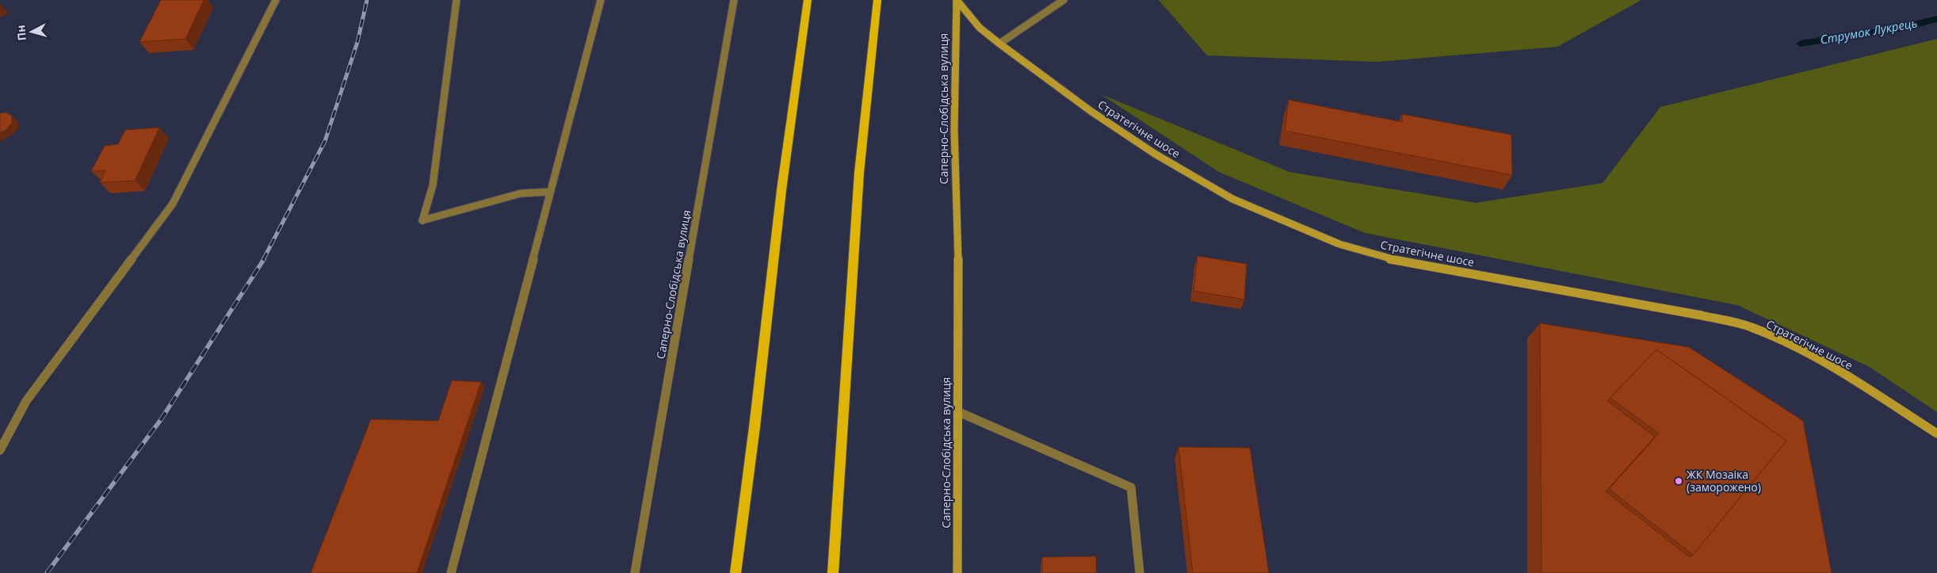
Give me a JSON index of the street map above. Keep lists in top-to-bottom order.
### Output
{
  "streets": {
    "street": ["Саперно-Слобідська вулиця", "Стратегічне шосе"]
  },
  "crossings": [
    ["Саперно-Слобідська вулиця", "Стратегічне шосе"]
  ],
  "water": ["Струмок Лукрець"],
  "places": ["ЖК Мозаіка (заморожено)"],
  "north": "left"
}
